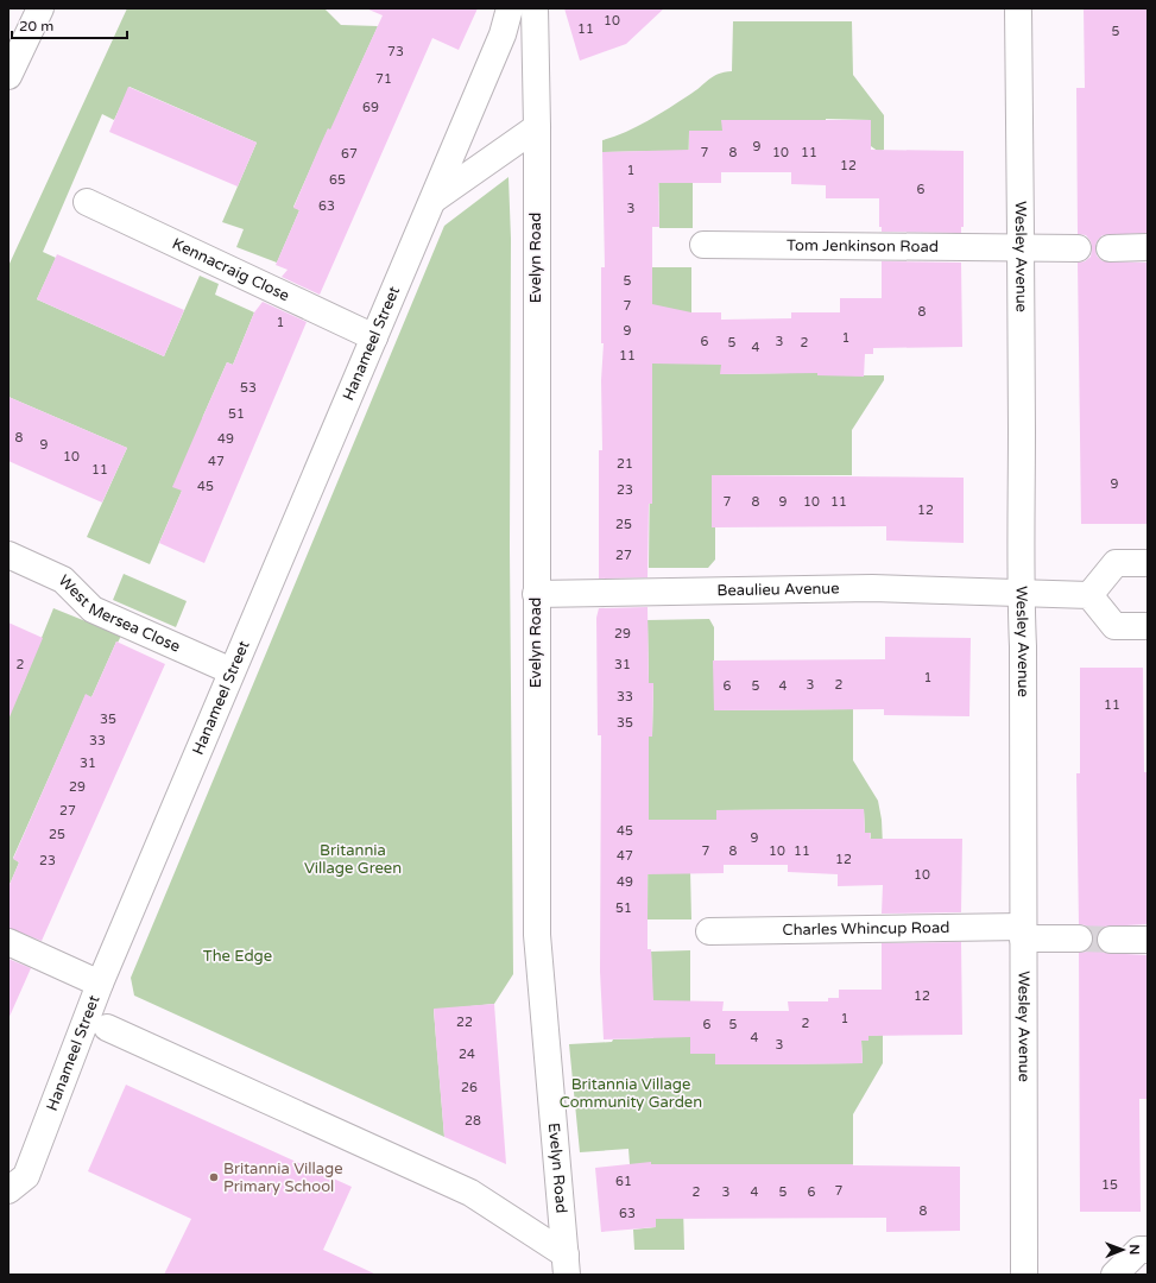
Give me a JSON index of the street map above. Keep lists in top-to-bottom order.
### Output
{
  "streets": {
    "street": [
      "Tom Jenkinson Road",
      "Wesley Avenue",
      "Evelyn Road",
      "Kennacraig Close",
      "Hanameel Street",
      "Beaulieu Avenue",
      "West Mersea Close",
      "Charles Whincup Road"
    ]
  },
  "crossings": [
    ["Tom Jenkinson Road", "Wesley Avenue"],
    ["Wesley Avenue", "Beaulieu Avenue"],
    ["Wesley Avenue", "Charles Whincup Road"],
    ["Evelyn Road", "Beaulieu Avenue"],
    ["Kennacraig Close", "Hanameel Street"],
    ["Hanameel Street", "West Mersea Close"]
  ],
  "parks": ["Britannia Village Green", "The Edge", "Britannia Village Community Garden"],
  "places": ["Britannia Village Primary School"],
  "house_numbers": [
    "10",
    "11",
    "5",
    "73",
    "71",
    "69",
    "9",
    "7",
    "8",
    "10",
    "11",
    "67",
    "12",
    "1",
    "65",
    "6",
    "63",
    "3",
    "5",
    "7",
    "8",
    "1",
    "9",
    "1",
    "6",
    "3",
    "5",
    "2",
    "4",
    "11",
    "53",
    "51",
    "8",
    "49",
    "9",
    "10",
    "47",
    "21",
    "11",
    "9",
    "45",
    "23",
    "7",
    "8",
    "9",
    "10",
    "11",
    "12",
    "25",
    "27",
    "29",
    "2",
    "31",
    "1",
    "3",
    "2",
    "6",
    "5",
    "4",
    "33",
    "11",
    "35",
    "35",
    "33",
    "31",
    "29",
    "27",
    "45",
    "25",
    "9",
    "7",
    "8",
    "10",
    "11",
    "47",
    "12",
    "23",
    "10",
    "49",
    "51",
    "12",
    "1",
    "22",
    "2",
    "6",
    "5",
    "4",
    "3",
    "24",
    "26",
    "28",
    "61",
    "15",
    "7",
    "2",
    "3",
    "4",
    "5",
    "6",
    "8",
    "63"
  ],
  "scale_bar": "20 m",
  "north": "right"
}
